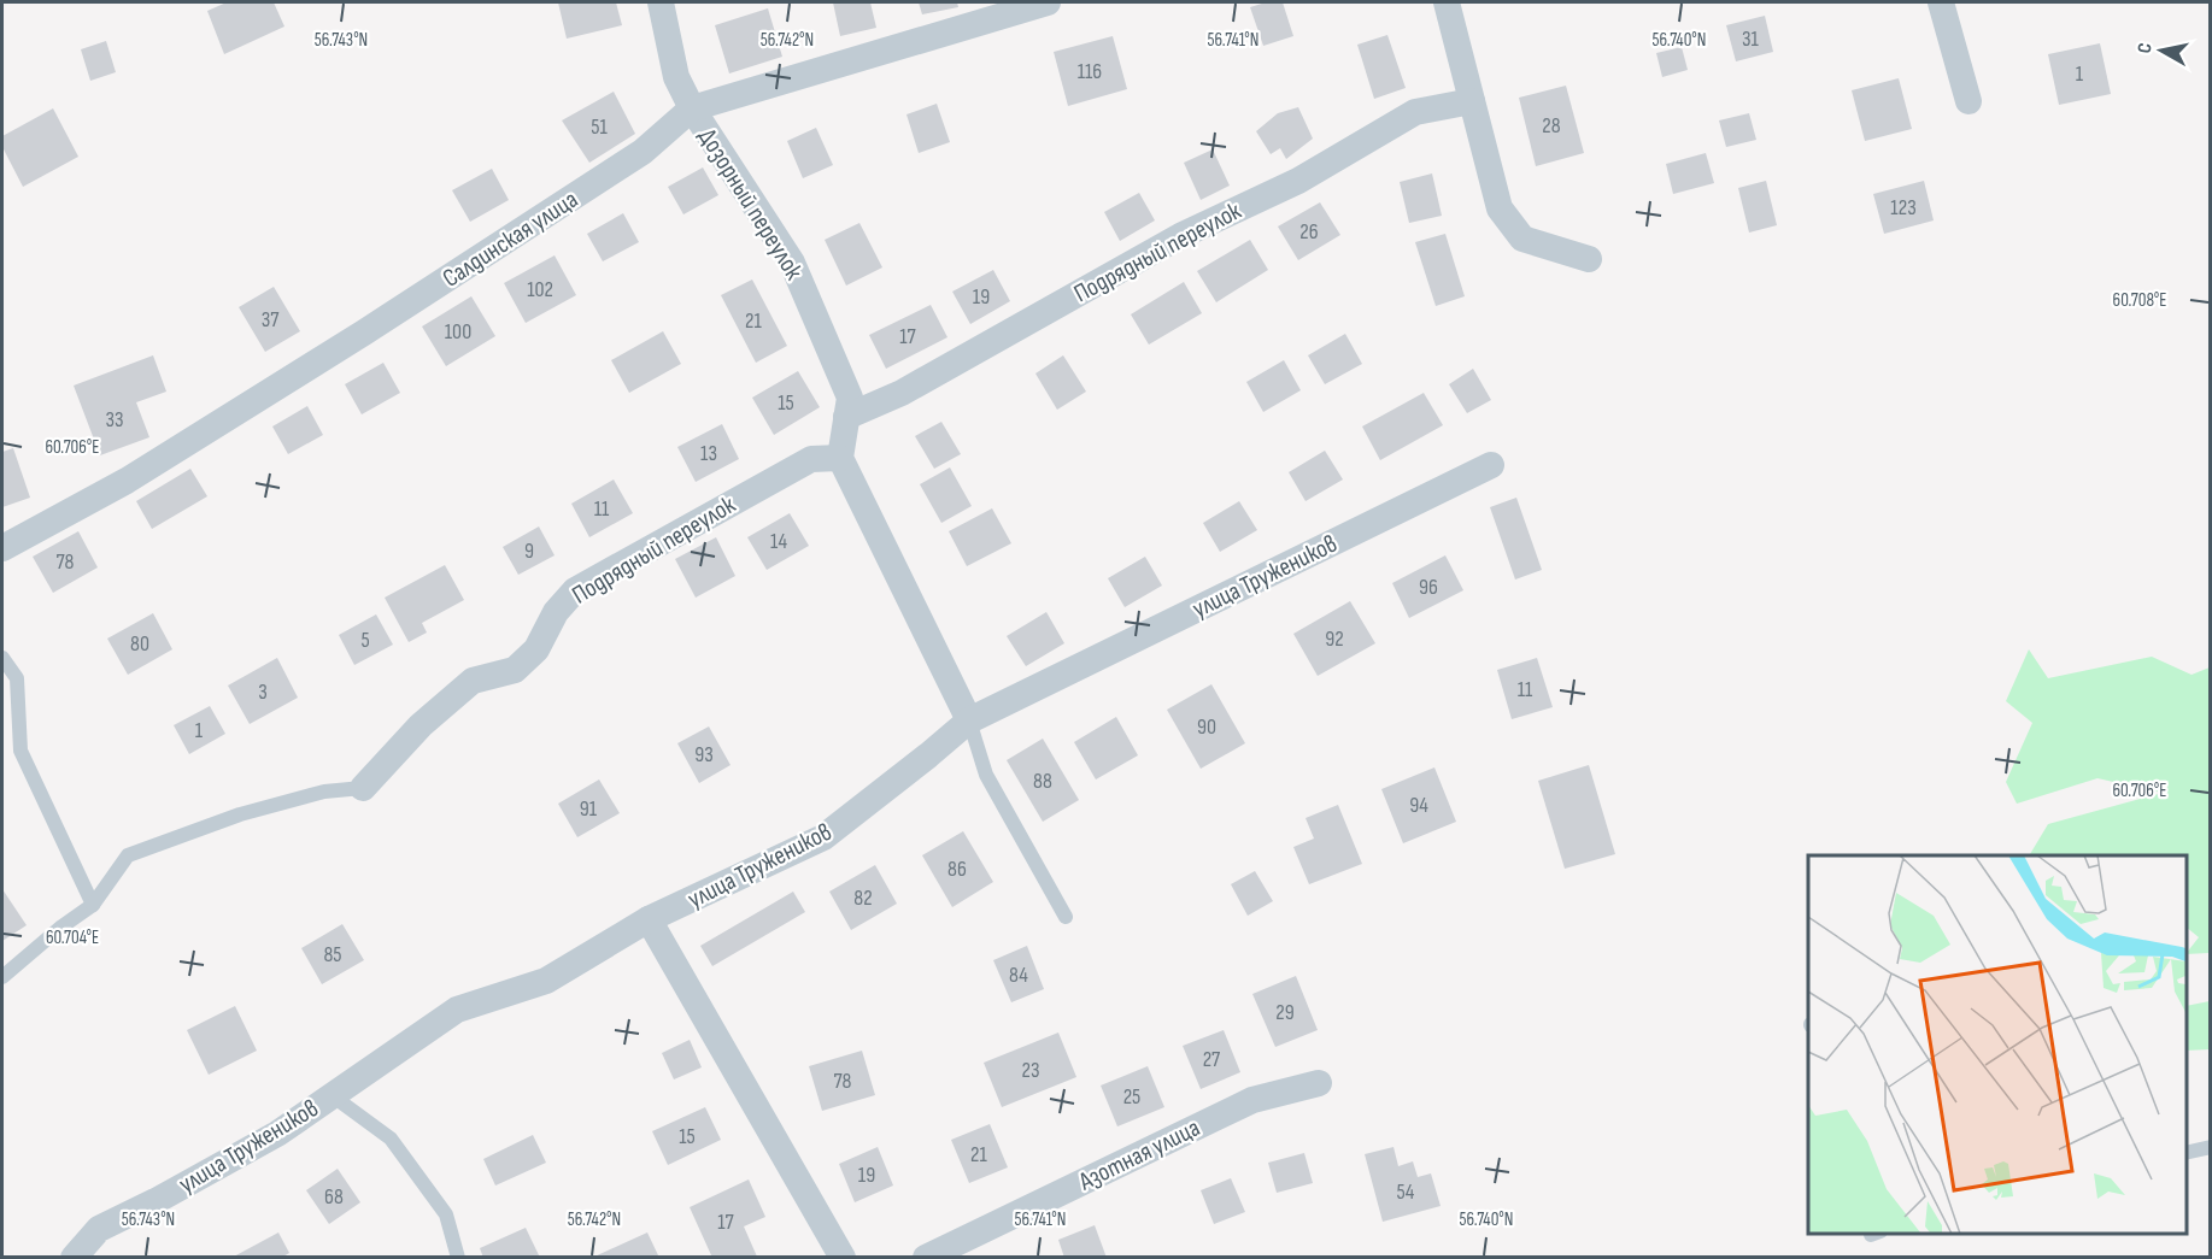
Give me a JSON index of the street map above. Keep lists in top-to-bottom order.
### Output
{
  "streets": {
    "street": [
      "Дозорный переулок",
      "Салдинская улица",
      "Подрядный переулок",
      "улица Тружеников",
      "Азотная улица"
    ]
  },
  "crossings": [
    ["Дозорный переулок", "Салдинская улица"],
    ["Дозорный переулок", "Подрядный переулок"]
  ],
  "house_numbers": [
    "31",
    "116",
    "1",
    "28",
    "51",
    "123",
    "26",
    "102",
    "19",
    "37",
    "21",
    "100",
    "17",
    "15",
    "33",
    "13",
    "11",
    "14",
    "9",
    "78",
    "96",
    "92",
    "5",
    "80",
    "11",
    "3",
    "90",
    "1",
    "93",
    "88",
    "94",
    "91",
    "86",
    "82",
    "85",
    "84",
    "29",
    "27",
    "23",
    "78",
    "25",
    "15",
    "21",
    "19",
    "54",
    "68",
    "17"
  ],
  "north": "left",
  "coordinates": [
    "56.743°N",
    "56.742°N",
    "56.741°N",
    "56.740°N",
    "60.708°E",
    "60.706°E",
    "60.704°E"
  ]
}
